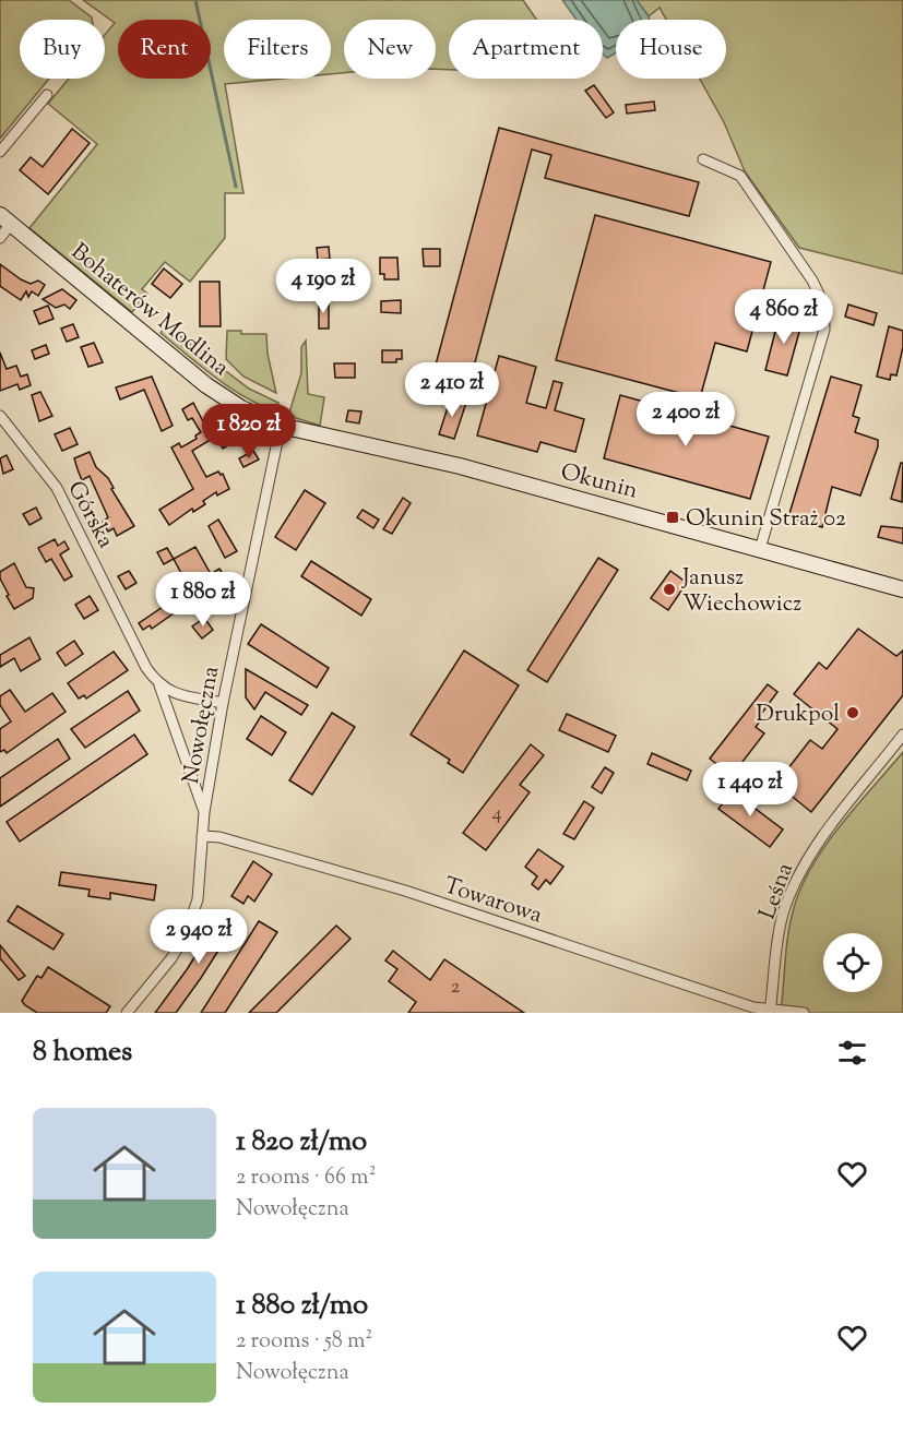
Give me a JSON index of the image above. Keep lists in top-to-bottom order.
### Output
{
  "streets": {
    "main road": ["Bohaterów Modlina", "Okunin"],
    "street": [
      "Górska",
      "Nowołęczna",
      "Leśna",
      "Towarowa"
    ]
  },
  "crossings": [
    ["Bohaterów Modlina", "Okunin"],
    ["Bohaterów Modlina", "Nowołęczna"],
    ["Okunin", "Nowołęczna"],
    ["Górska", "Nowołęczna"],
    ["Nowołęczna", "Towarowa"],
    ["Leśna", "Towarowa"]
  ],
  "places": {
    "transit": ["Okunin Straż 02"],
    "other": ["Janusz Wiechowicz", "Drukpol"]
  },
  "house_numbers": ["4", "2"],
  "page": {
    "chip": [
      "Buy",
      "Rent",
      "Filters",
      "New",
      "Apartment",
      "House"
    ],
    "price": [
      "4 190 zł",
      "4 860 zł",
      "2 410 zł",
      "2 400 zł",
      "1 820 zł",
      "1 880 zł",
      "1 440 zł",
      "2 940 zł"
    ],
    "heading": "8 homes",
    "list": [
      {
        "name": "1 820 zł/mo",
        "note": "2 rooms · 66 m² · Nowołęczna"
      },
      {
        "name": "1 880 zł/mo",
        "note": "2 rooms · 58 m² · Nowołęczna"
      }
    ]
  }
}
